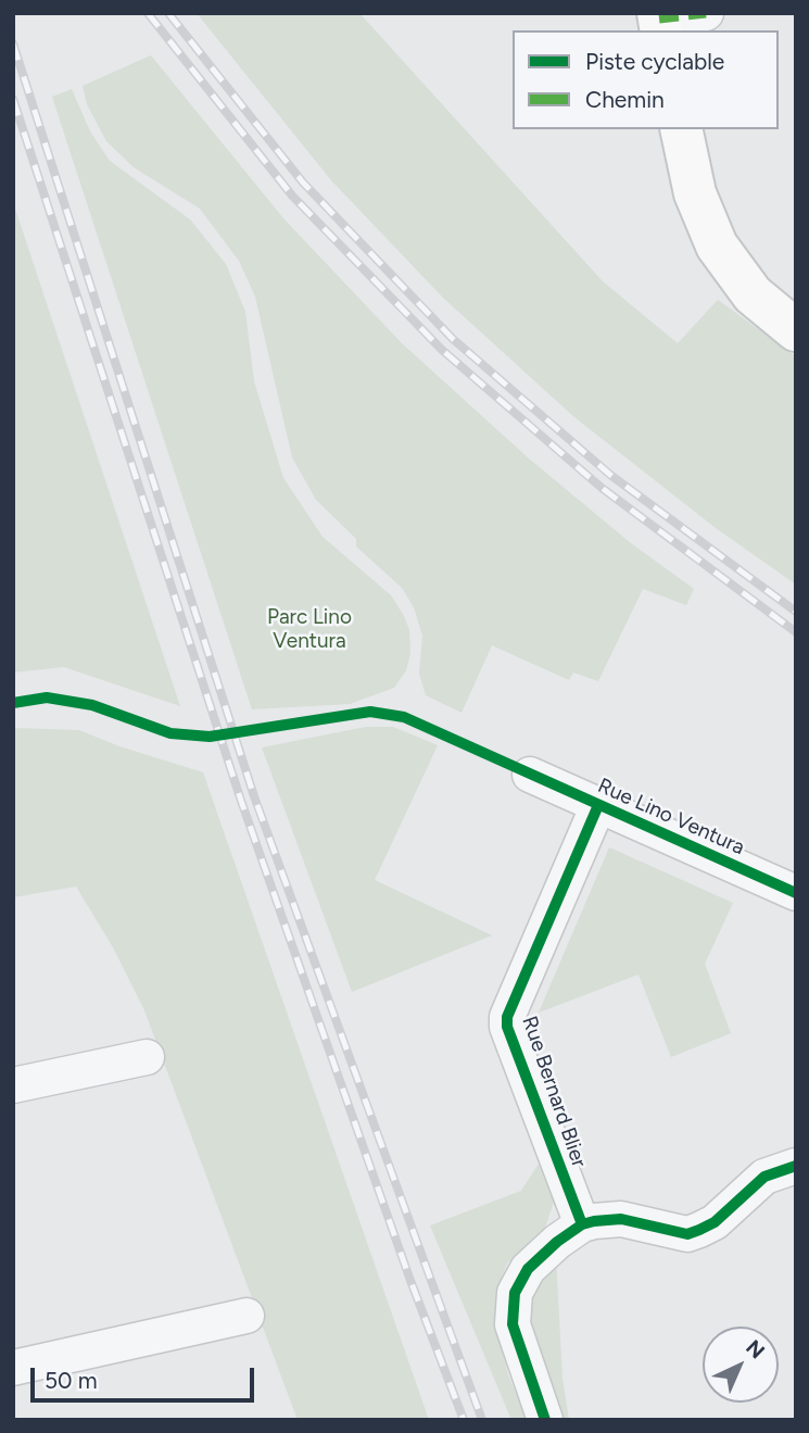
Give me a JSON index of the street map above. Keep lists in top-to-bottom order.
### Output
{
  "streets": {
    "street": ["Rue Lino Ventura", "Rue Bernard Blier"]
  },
  "crossings": [
    ["Rue Lino Ventura", "Rue Bernard Blier"]
  ],
  "parks": ["Parc Lino Ventura"],
  "legend": ["Piste cyclable", "Chemin"],
  "scale_bar": "50 m",
  "north": "top right"
}
